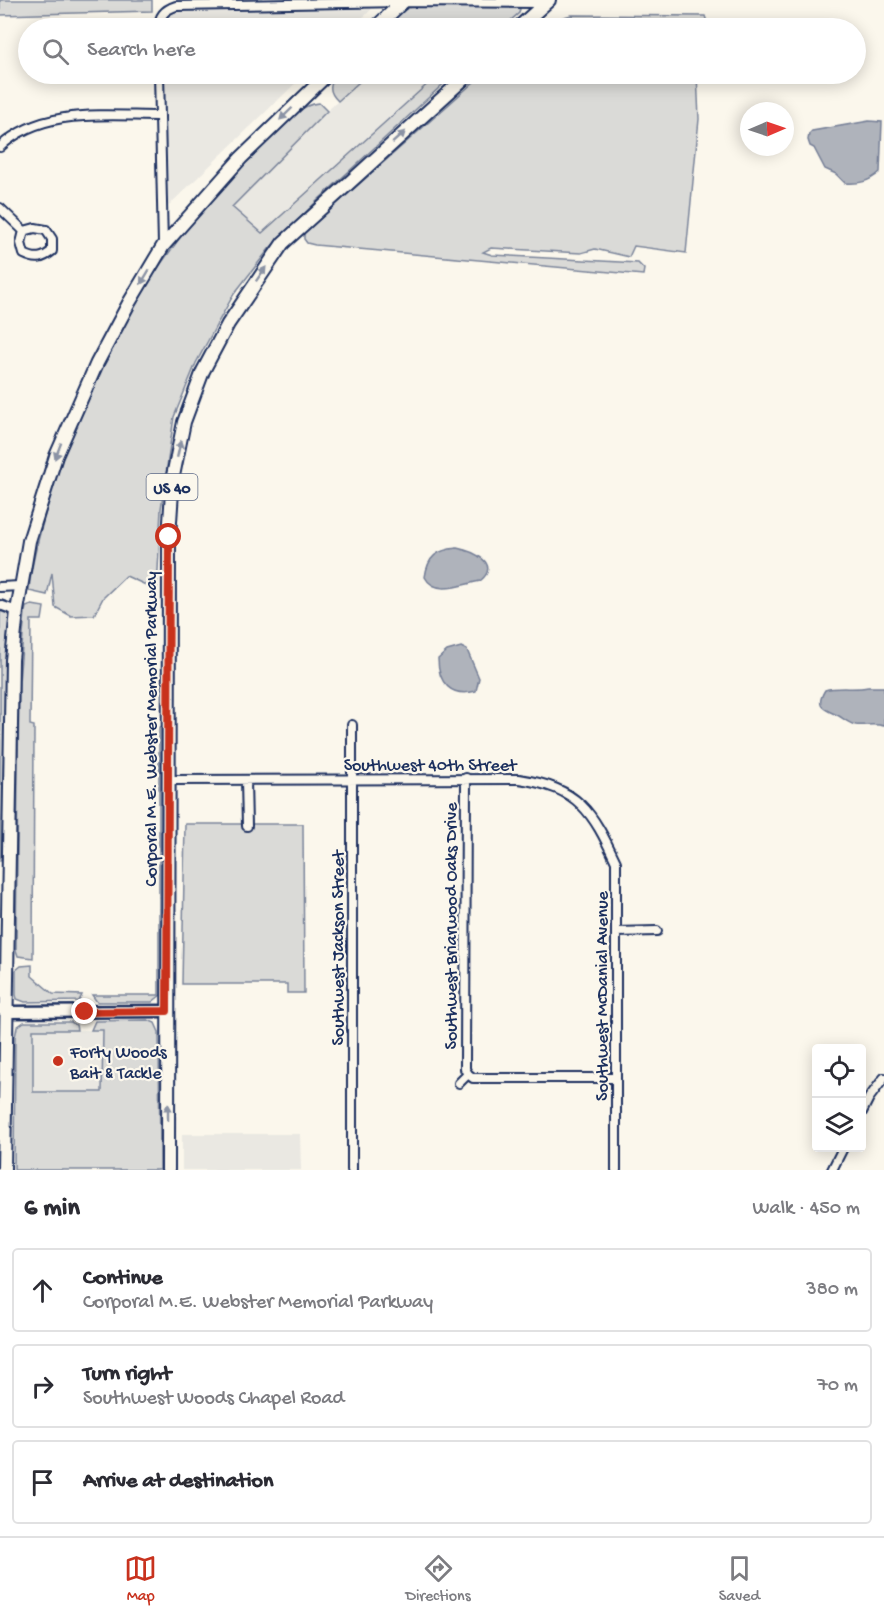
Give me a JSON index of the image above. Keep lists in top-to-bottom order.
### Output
{
  "streets": {
    "main road": ["US 40", "Corporal M.E. Webster Memorial Parkway"],
    "street": [
      "Southwest 40th Street",
      "Southwest Briarwood Oaks Drive",
      "Southwest Jackson Street",
      "Southwest McDanial Avenue"
    ]
  },
  "crossings": [
    ["Corporal M.E. Webster Memorial Parkway", "Southwest 40th Street"],
    ["Southwest 40th Street", "Southwest Briarwood Oaks Drive"],
    ["Southwest 40th Street", "Southwest Jackson Street"],
    ["Southwest 40th Street", "Southwest McDanial Avenue"],
    ["Southwest Briarwood Oaks Drive", "Southwest McDanial Avenue"]
  ],
  "places": ["Forty Woods Bait & Tackle"],
  "north": "right",
  "page": {
    "search": "Search here",
    "heading": ["6 min", "Walk · 450 m"],
    "list": [
      ["Continue", "Corporal M.E. Webster Memorial Parkway", "380 m"],
      ["Turn right", "Southwest Woods Chapel Road", "70 m"],
      "Arrive at destination"
    ],
    "nav": ["Map", "Directions", "Saved"]
  }
}
